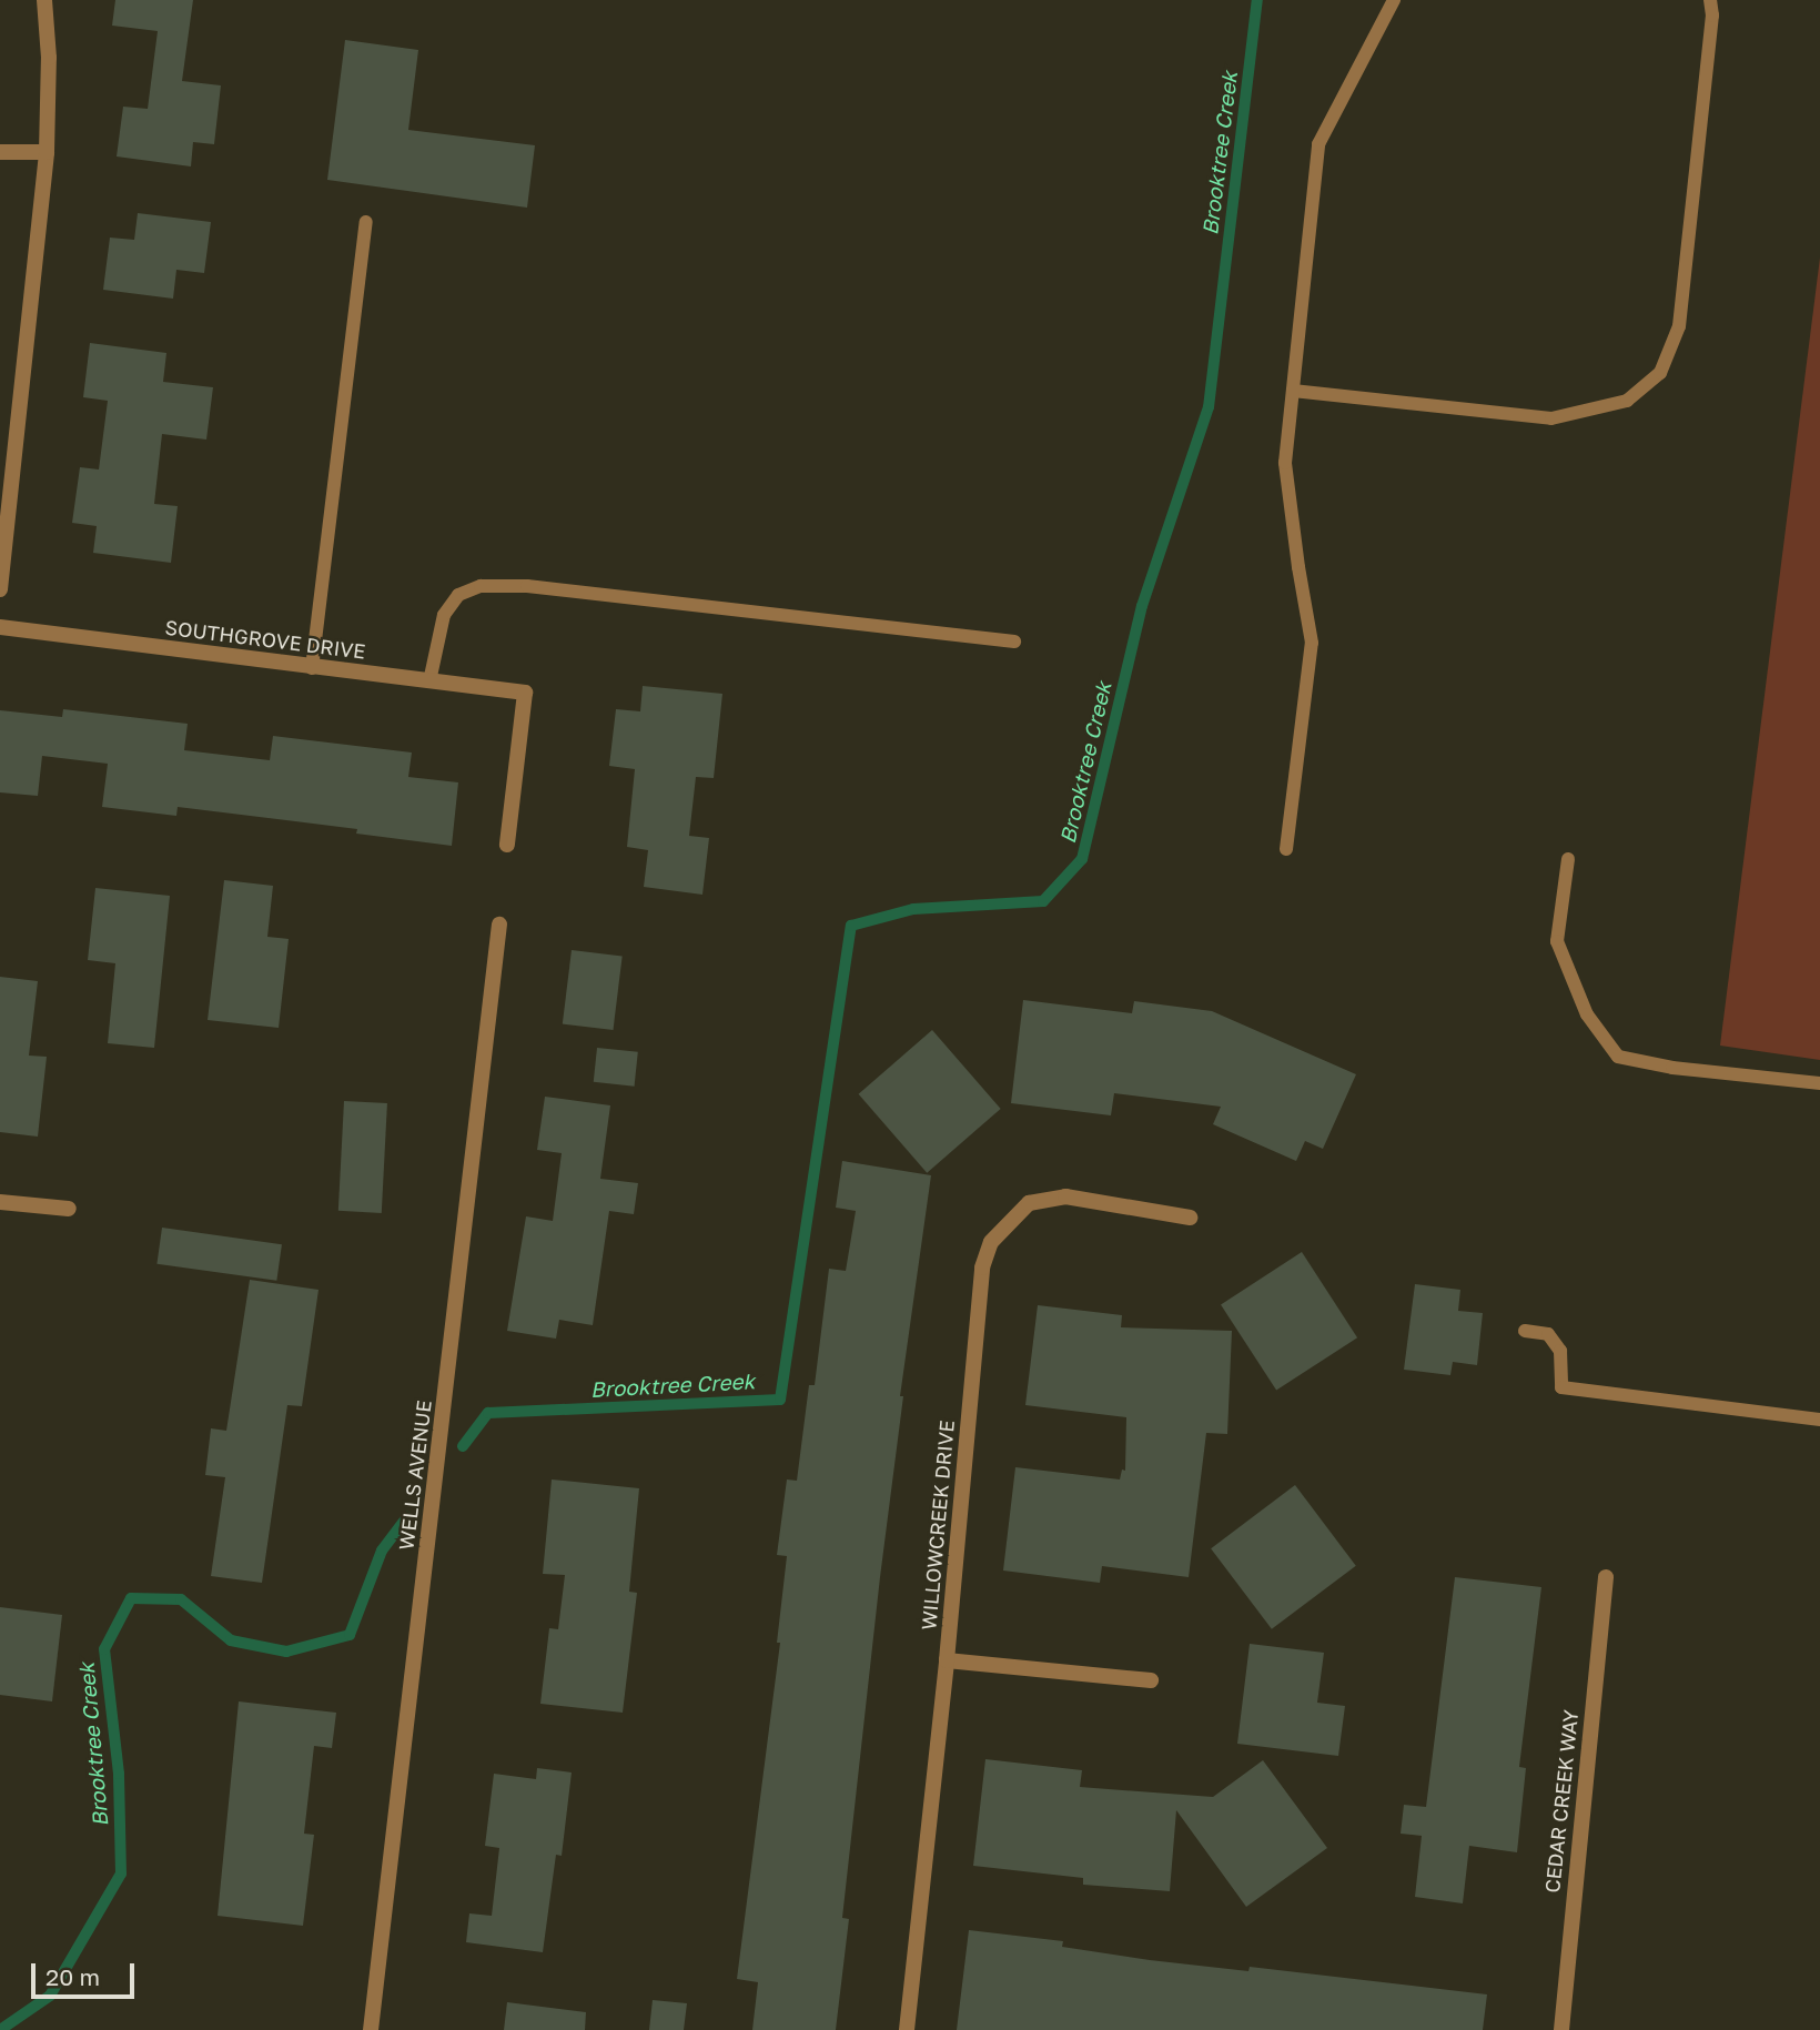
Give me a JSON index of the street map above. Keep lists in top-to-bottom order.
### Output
{
  "streets": {
    "street": [
      "SOUTHGROVE DRIVE",
      "WELLS AVENUE",
      "WILLOWCREEK DRIVE",
      "CEDAR CREEK WAY"
    ]
  },
  "water": ["Brooktree Creek"],
  "scale_bar": "20 m"
}
